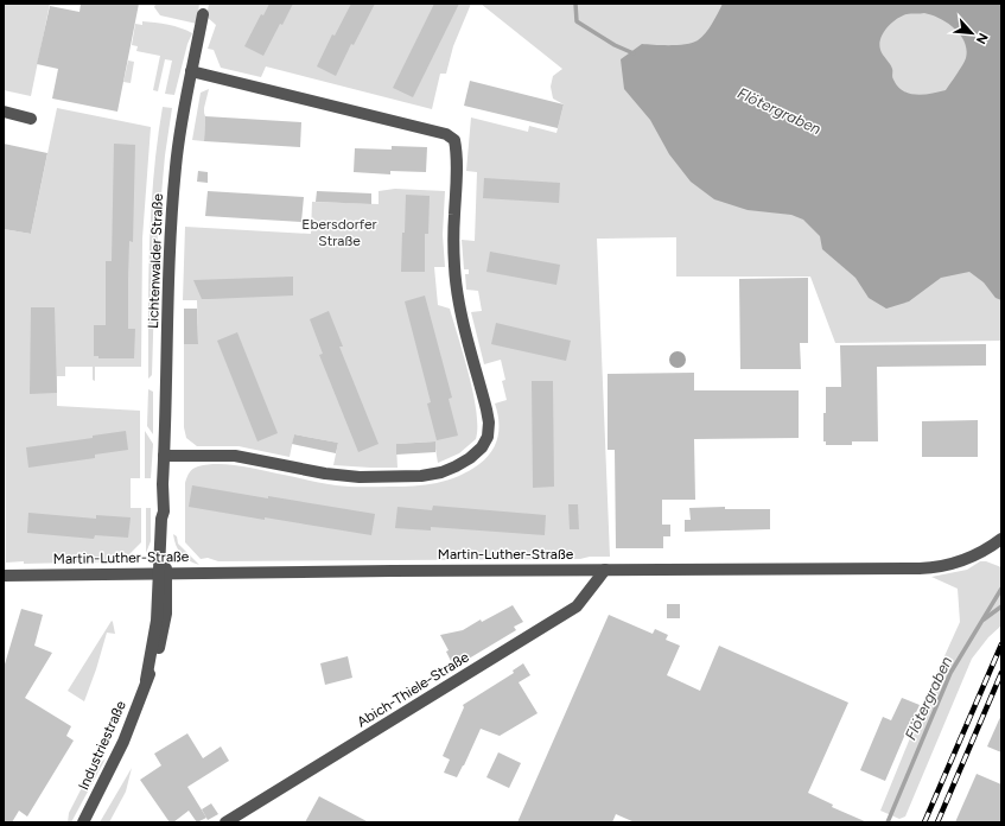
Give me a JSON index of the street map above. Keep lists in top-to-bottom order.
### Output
{
  "streets": {
    "street": [
      "Lichtenwalder Straße",
      "Martin-Luther-Straße",
      "Abich-Thiele-Straße",
      "Industriestraße"
    ]
  },
  "crossings": [
    ["Lichtenwalder Straße", "Martin-Luther-Straße"],
    ["Lichtenwalder Straße", "Industriestraße"],
    ["Martin-Luther-Straße", "Abich-Thiele-Straße"],
    ["Martin-Luther-Straße", "Industriestraße"]
  ],
  "water": ["Flötergraben"],
  "parks": ["Ebersdorfer Straße"],
  "north": "bottom right"
}
